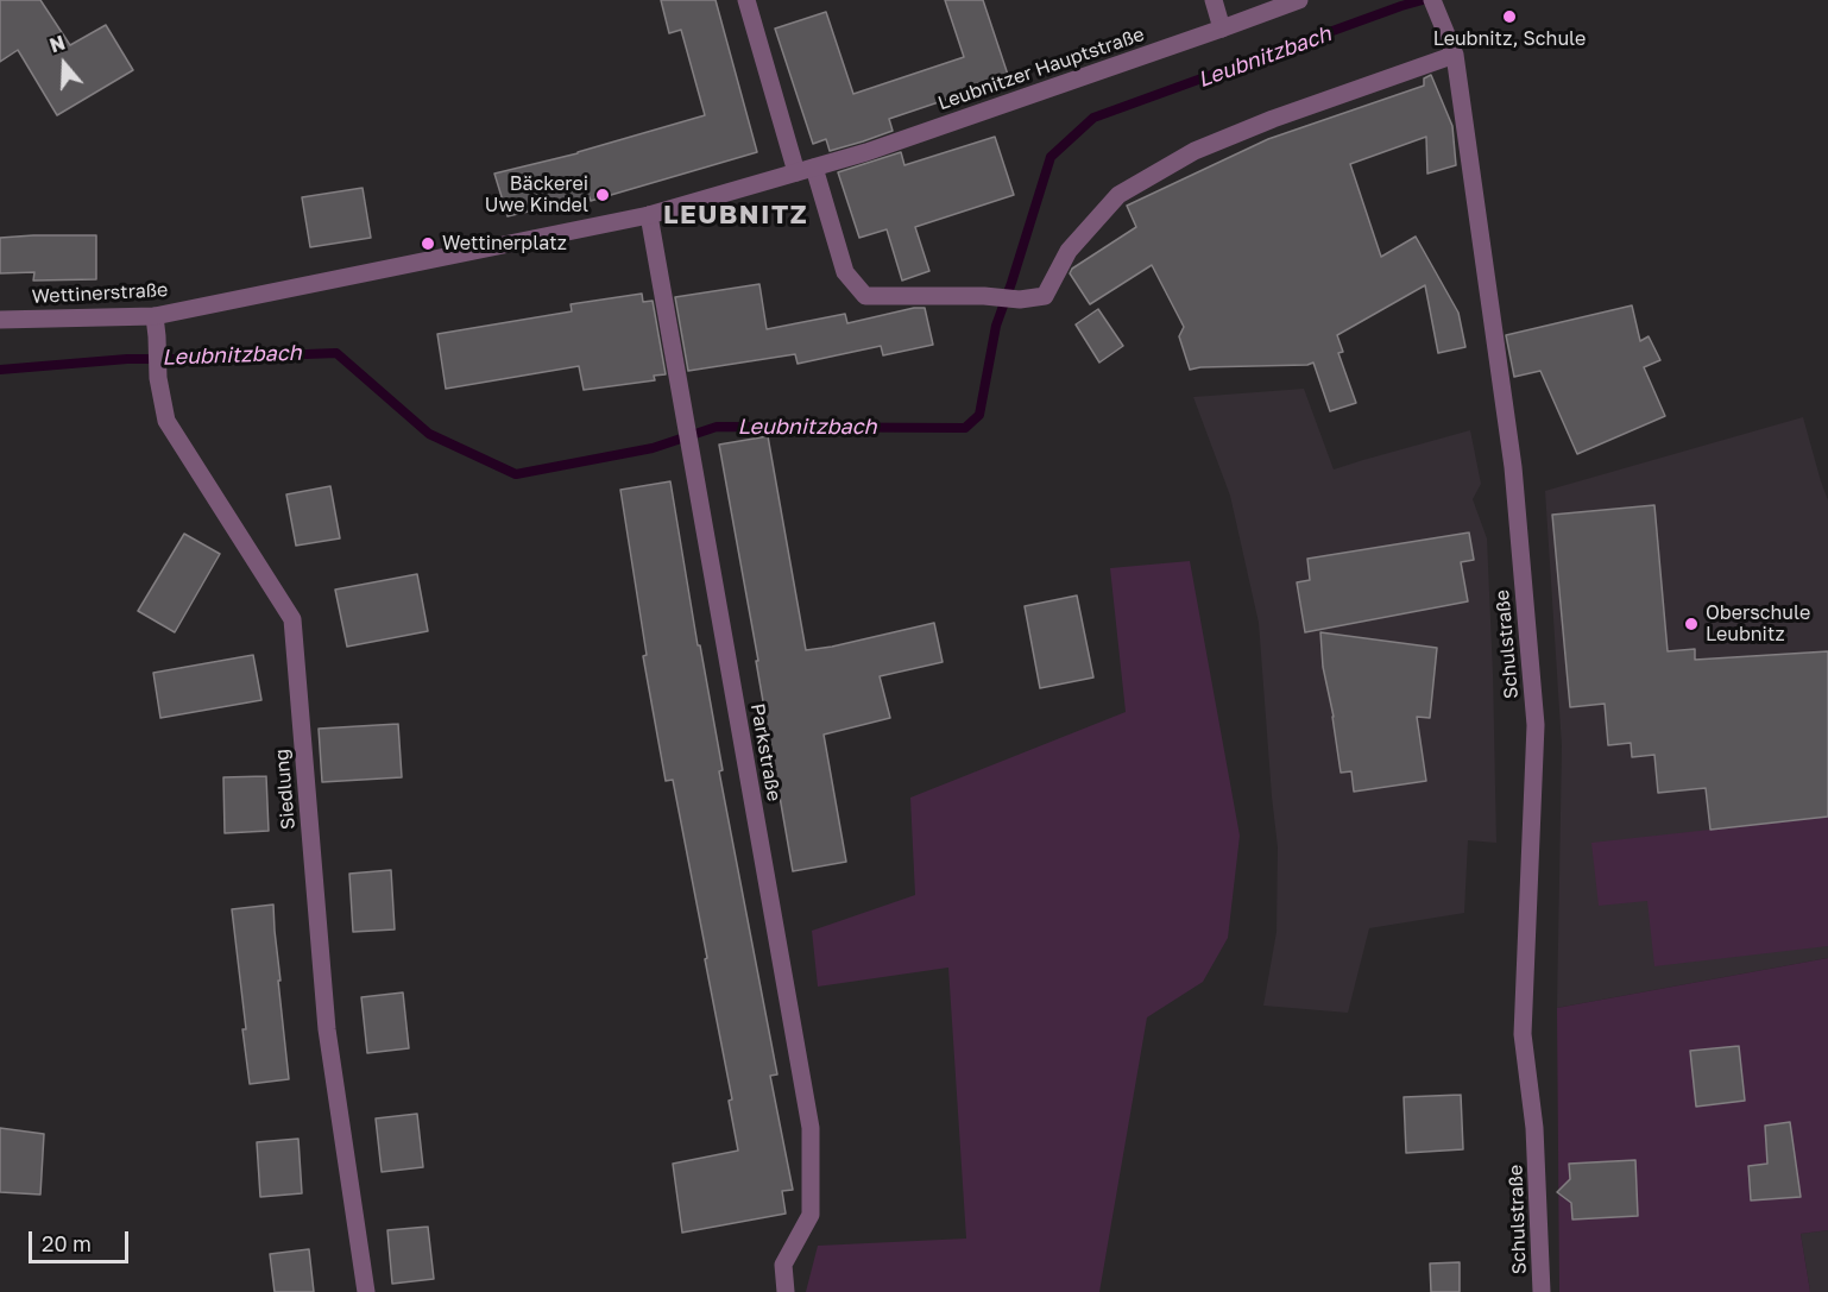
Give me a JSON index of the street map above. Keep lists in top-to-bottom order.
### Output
{
  "streets": {
    "street": [
      "Leubnitzer Hauptstraße",
      "Wettinerstraße",
      "Schulstraße",
      "Parkstraße",
      "Siedlung"
    ]
  },
  "crossings": [
    ["Wettinerstraße", "Parkstraße"],
    ["Wettinerstraße", "Siedlung"]
  ],
  "districts": ["LEUBNITZ"],
  "water": ["Leubnitzbach"],
  "places": [
    "Leubnitz, Schule",
    "Bäckerei Uwe Kindel",
    "Wettinerplatz",
    "Oberschule Leubnitz"
  ],
  "scale_bar": "20 m",
  "north": "top"
}
